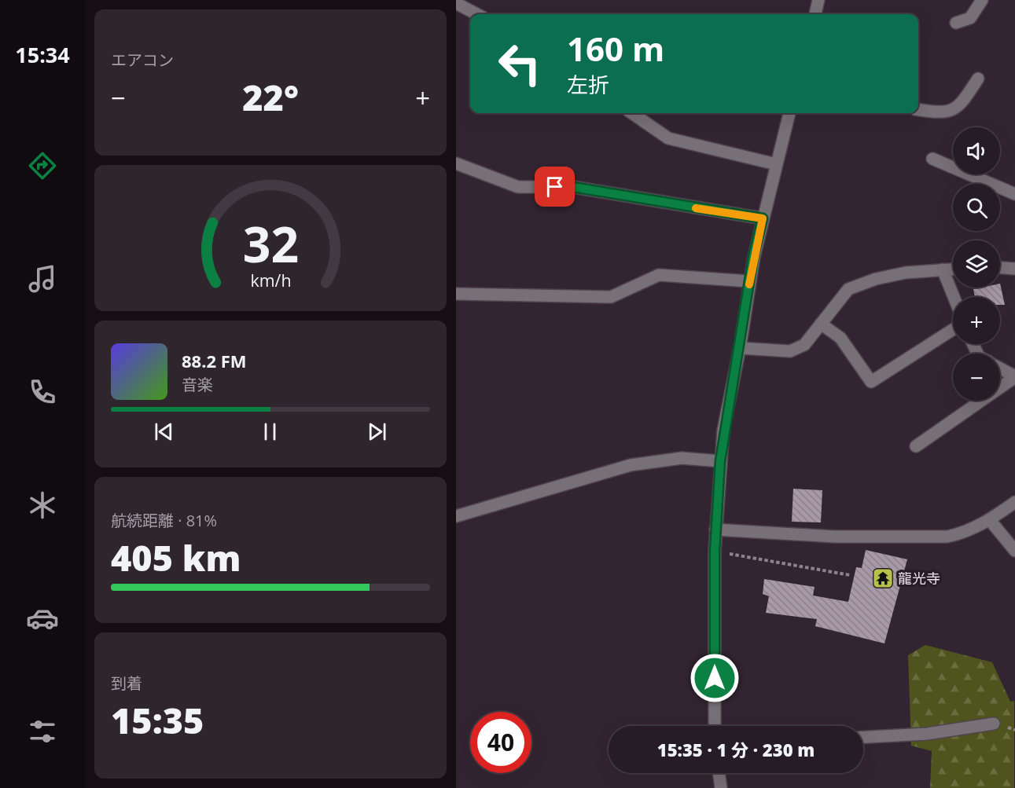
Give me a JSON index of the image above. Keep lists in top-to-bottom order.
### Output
{
  "places": {
    "temple": ["龍光寺"]
  },
  "page": {
    "tabs": "15:34",
    "tile": [
      "エアコン",
      ["航続距離 · 81%", "405 km"],
      ["到着", "15:35"]
    ],
    "turn": ["160 m", "左折"],
    "heat": ["−", "22°", "+"],
    "map_buttons": ["+", "−"],
    "song": ["88.2 FM", "音楽"],
    "limit": "40",
    "trip": "15:35 · 1 分 · 230 m",
    "gauge": ["32", "km/h"]
  }
}
